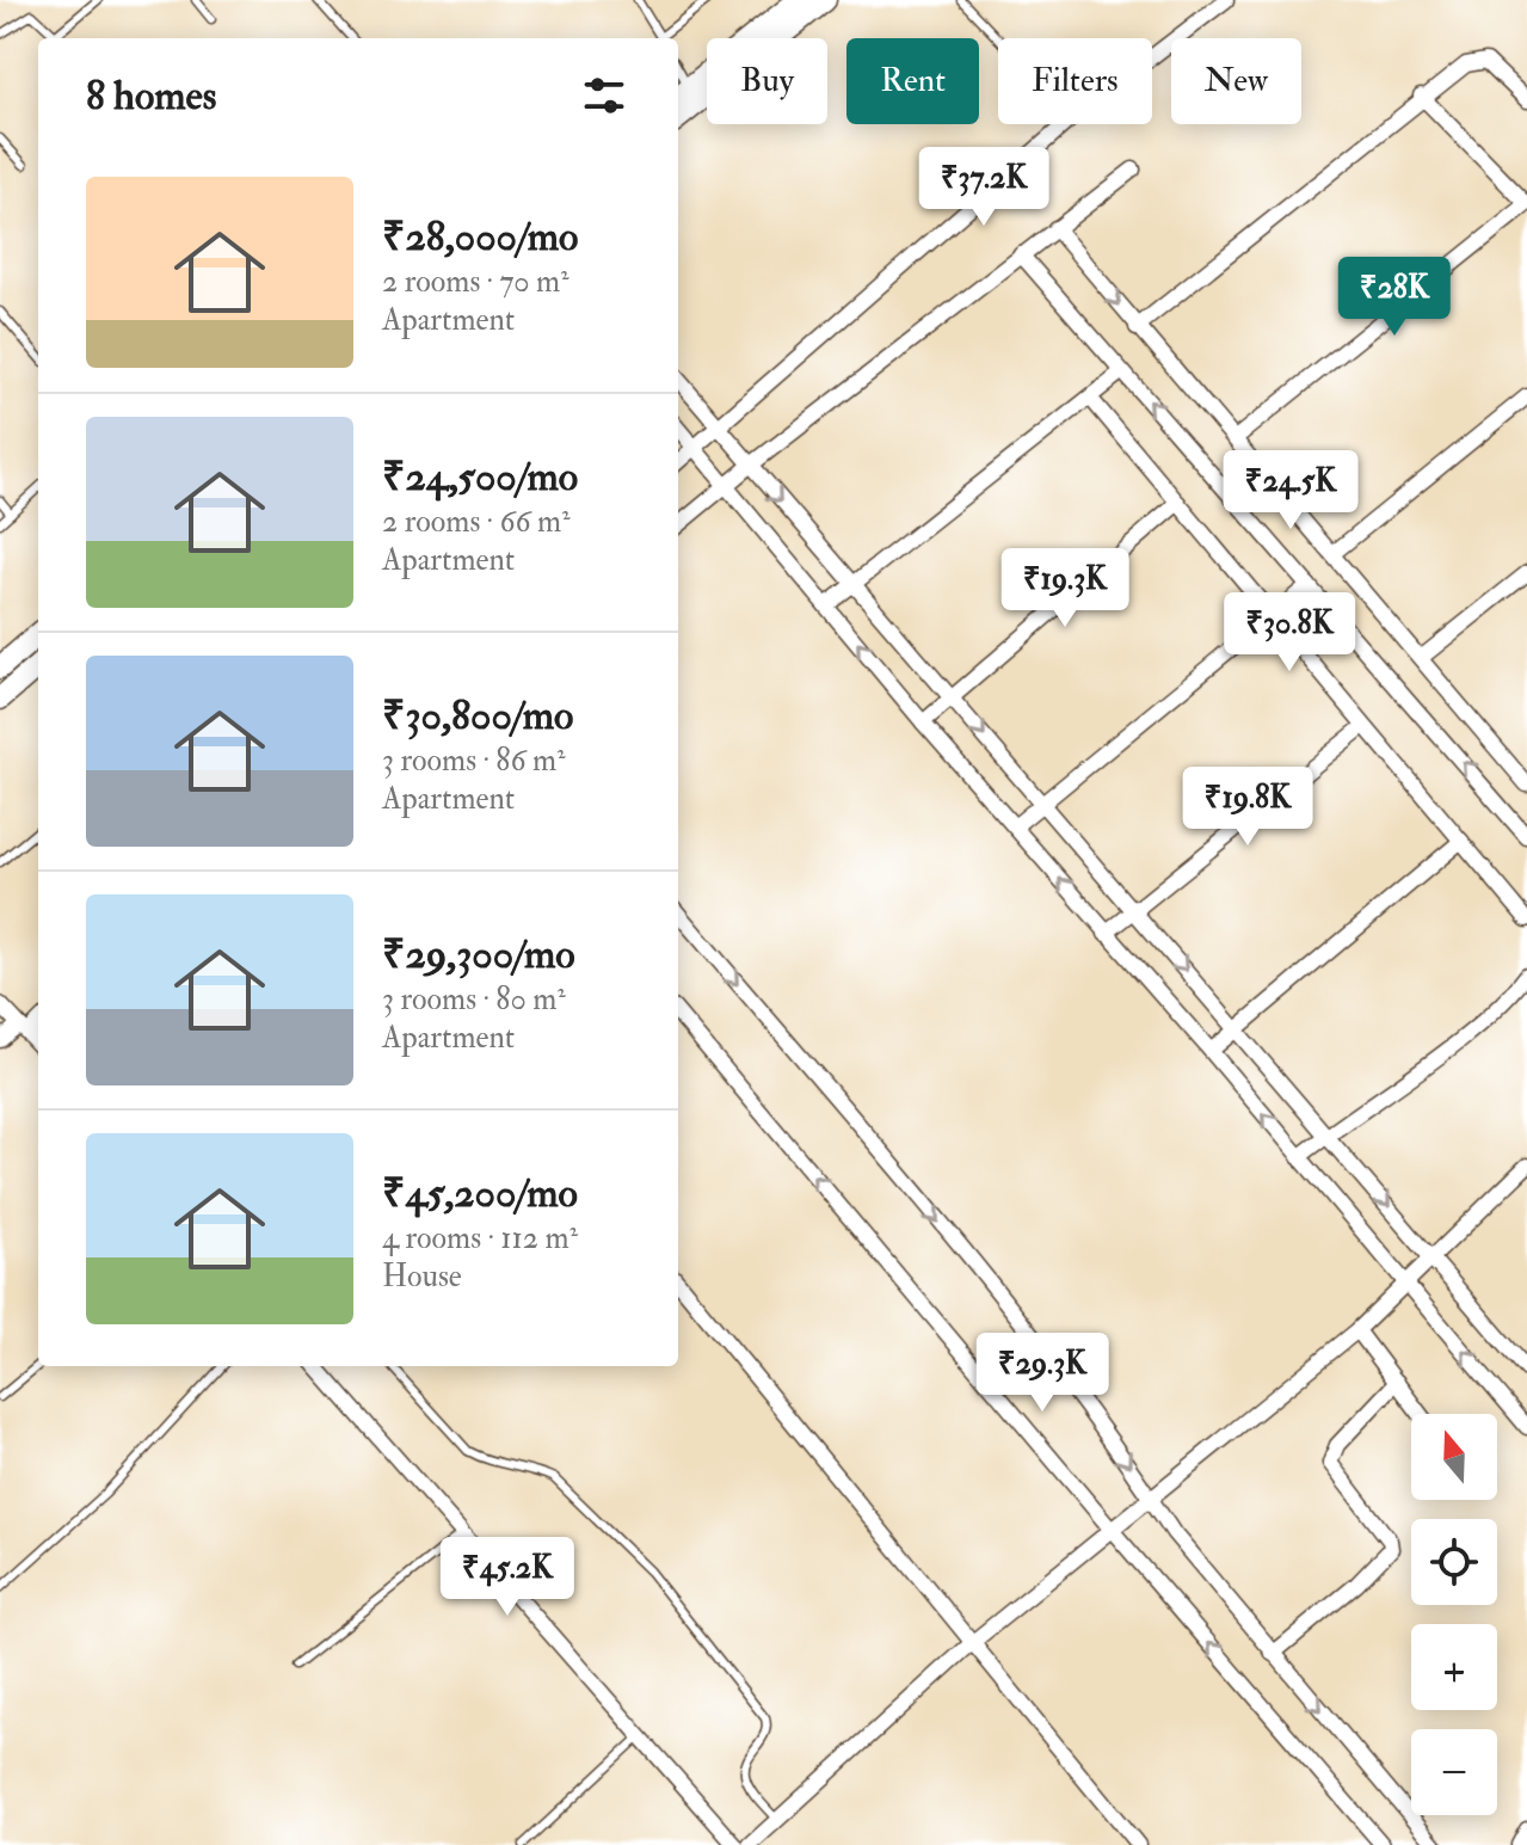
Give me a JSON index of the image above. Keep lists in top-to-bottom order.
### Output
{
  "north": "top",
  "page": {
    "chip": [
      "Buy",
      "Rent",
      "Filters",
      "New"
    ],
    "heading": "8 homes",
    "price": [
      "₹37.2K",
      "₹28K",
      "₹24.5K",
      "₹19.3K",
      "₹30.8K",
      "₹19.8K",
      "₹29.3K",
      "₹45.2K"
    ],
    "list": [
      {
        "name": "₹28,000/mo",
        "note": "2 rooms · 70 m² · Apartment"
      },
      {
        "name": "₹24,500/mo",
        "note": "2 rooms · 66 m² · Apartment"
      },
      {
        "name": "₹30,800/mo",
        "note": "3 rooms · 86 m² · Apartment"
      },
      {
        "name": "₹29,300/mo",
        "note": "3 rooms · 80 m² · Apartment"
      },
      {
        "name": "₹45,200/mo",
        "note": "4 rooms · 112 m² · House"
      }
    ],
    "map_buttons": ["+", "−"]
  }
}
